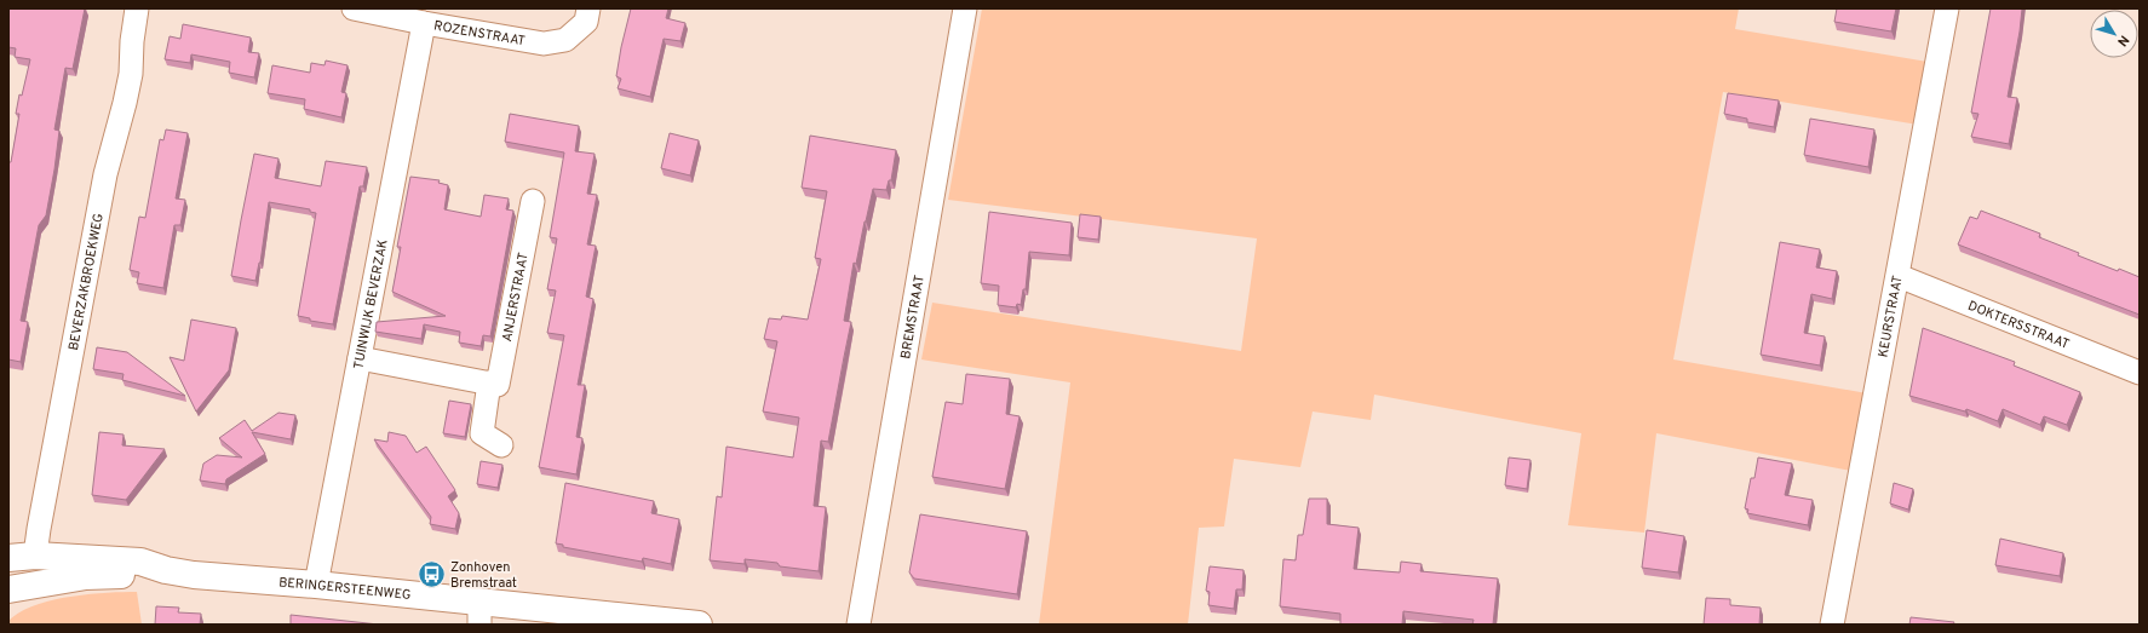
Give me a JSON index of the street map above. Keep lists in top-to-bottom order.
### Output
{
  "streets": {
    "main road": ["BERINGERSTEENWEG"],
    "street": [
      "ROZENSTRAAT",
      "BEVERZAKBROEKWEG",
      "ANJERSTRAAT",
      "TUINWIJK BEVERZAK",
      "BREMSTRAAT",
      "KEURSTRAAT",
      "DOKTERSSTRAAT"
    ]
  },
  "crossings": [
    ["ROZENSTRAAT", "TUINWIJK BEVERZAK"],
    ["BEVERZAKBROEKWEG", "BERINGERSTEENWEG"],
    ["TUINWIJK BEVERZAK", "BERINGERSTEENWEG"],
    ["KEURSTRAAT", "DOKTERSSTRAAT"]
  ],
  "places": {
    "bus stop": ["Zonhoven Bremstraat"]
  },
  "north": "bottom right"
}
